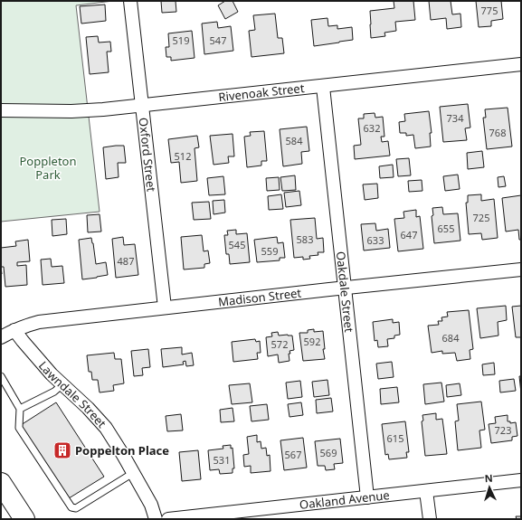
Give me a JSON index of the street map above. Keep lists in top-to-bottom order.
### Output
{
  "streets": {
    "street": [
      "Rivenoak Street",
      "Oxford Street",
      "Oakdale Street",
      "Madison Street",
      "Lawndale Street",
      "Oakland Avenue"
    ]
  },
  "crossings": [
    ["Rivenoak Street", "Oxford Street"],
    ["Rivenoak Street", "Oakdale Street"],
    ["Oxford Street", "Madison Street"],
    ["Oakdale Street", "Madison Street"],
    ["Oakdale Street", "Oakland Avenue"],
    ["Madison Street", "Lawndale Street"]
  ],
  "parks": ["Poppleton Park"],
  "places": {
    "building": ["Poppelton Place"]
  },
  "house_numbers": [
    "775",
    "519",
    "547",
    "734",
    "632",
    "768",
    "584",
    "512",
    "725",
    "655",
    "647",
    "583",
    "633",
    "545",
    "559",
    "487",
    "684",
    "592",
    "572",
    "723",
    "615",
    "569",
    "567",
    "531"
  ],
  "north": "top"
}
